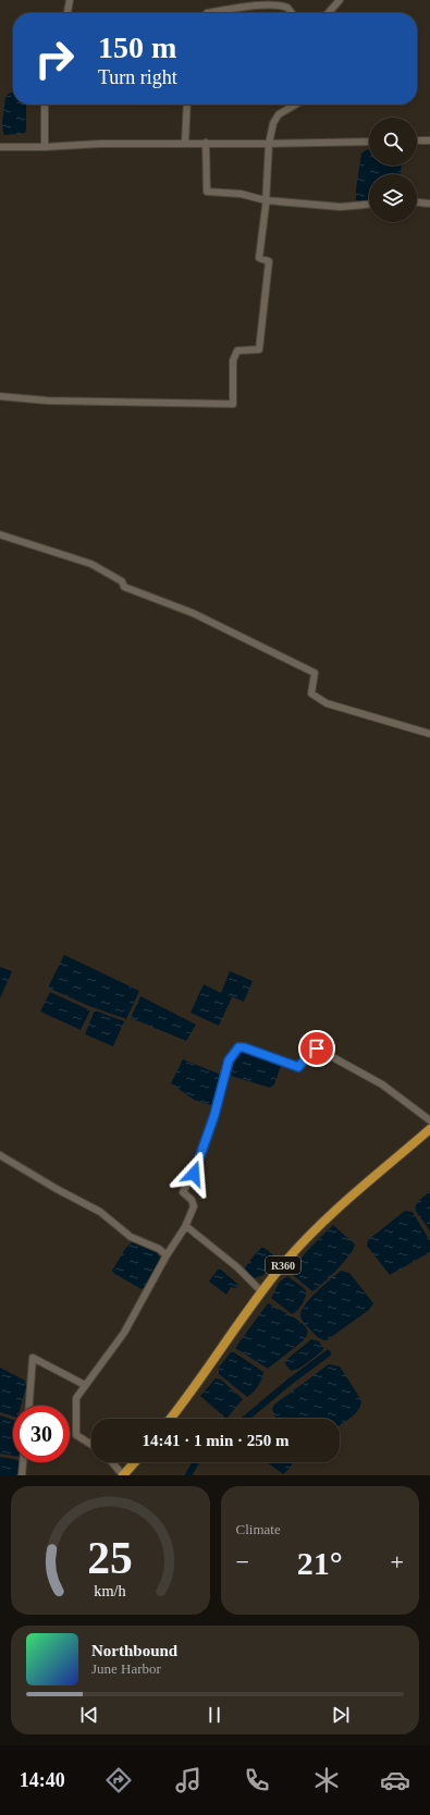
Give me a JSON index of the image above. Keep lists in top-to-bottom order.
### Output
{
  "streets": {
    "main road": ["R360"]
  },
  "page": {
    "turn": ["150 m", "Turn right"],
    "limit": "30",
    "trip": "14:41 · 1 min · 250 m",
    "tile": "Climate",
    "heat": ["−", "21°", "+"],
    "song": ["Northbound", "June Harbor"],
    "tabs": "14:40",
    "gauge": ["25", "km/h"]
  }
}
